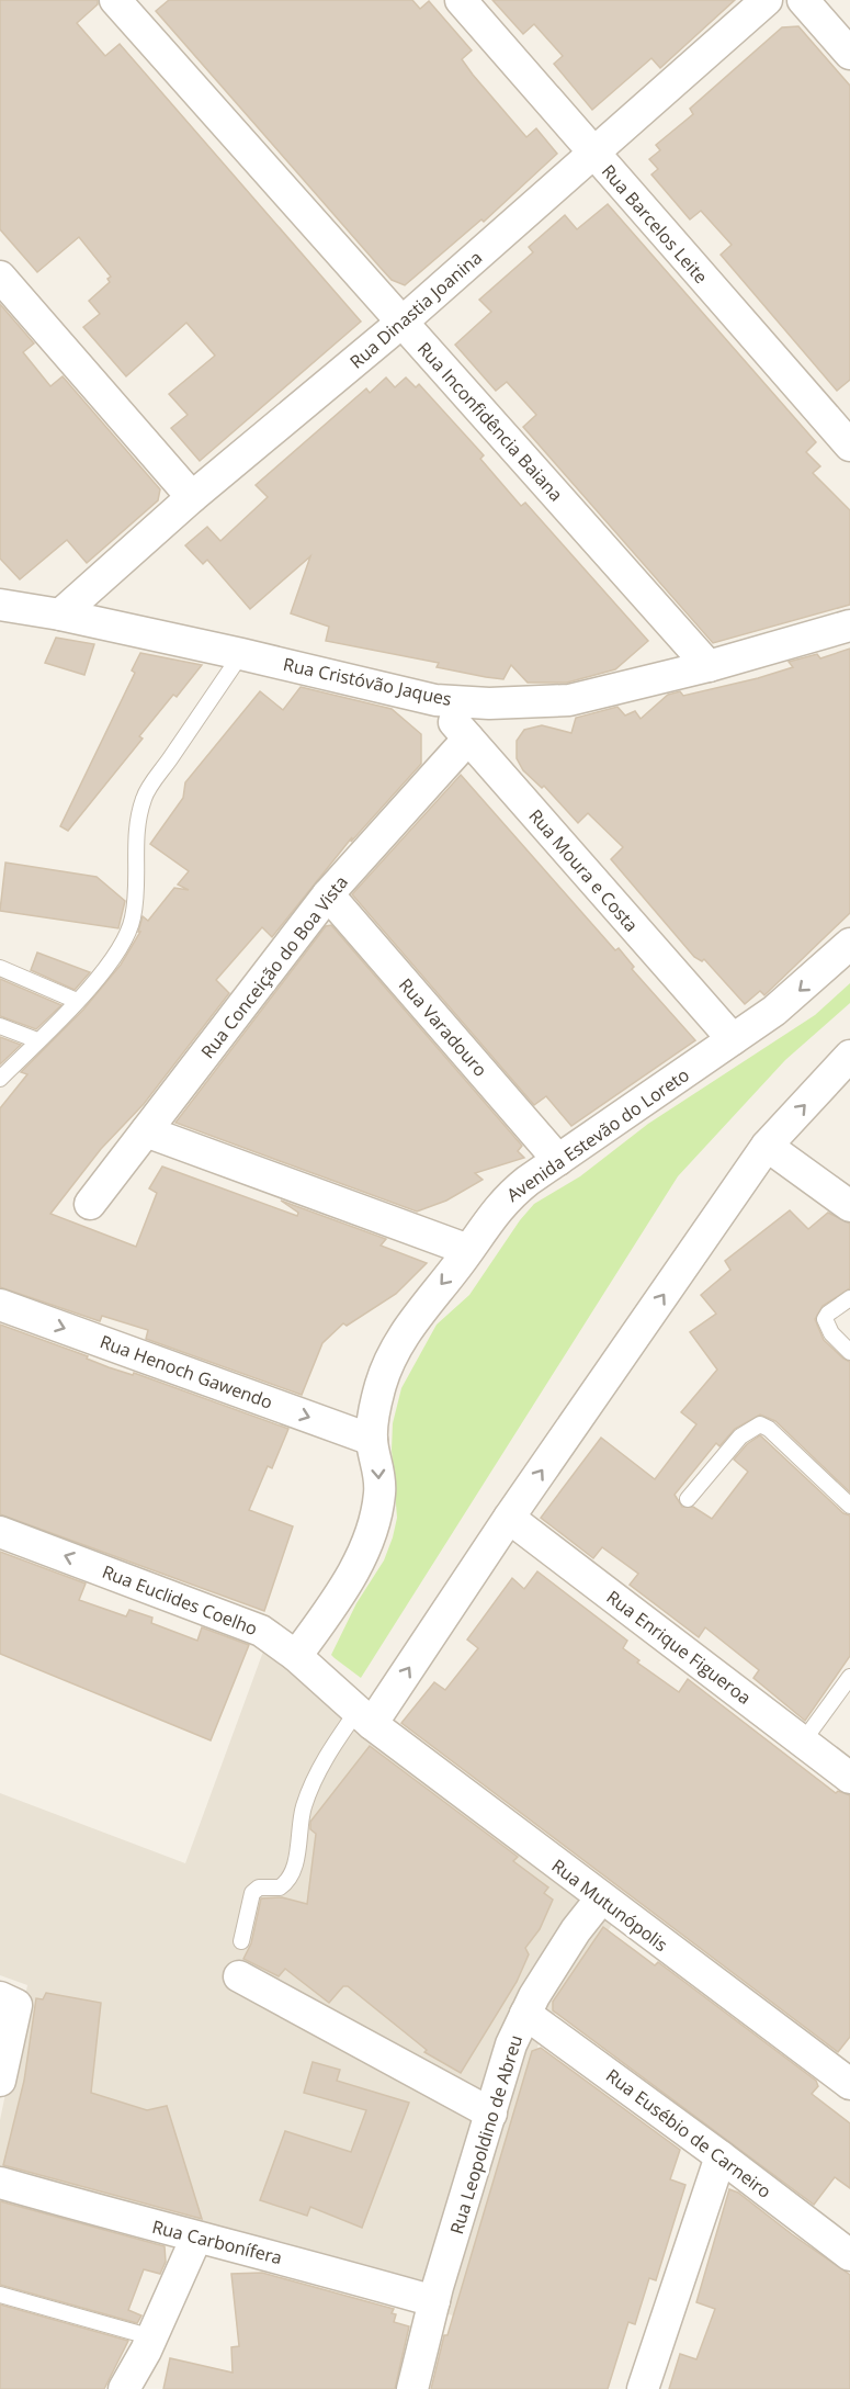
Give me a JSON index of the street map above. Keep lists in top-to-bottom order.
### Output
{
  "streets": {
    "street": [
      "Rua Barcelos Leite",
      "Rua Dinastia Joanina",
      "Rua Inconfidência Baiana",
      "Rua Cristóvão Jaques",
      "Rua Moura e Costa",
      "Rua Conceição do Boa Vista",
      "Rua Varadouro",
      "Avenida Estevão do Loreto",
      "Rua Henoch Gawendo",
      "Rua Euclides Coelho",
      "Rua Enrique Figueroa",
      "Rua Mutunópolis",
      "Rua Eusébio de Carneiro",
      "Rua Leopoldino de Abreu",
      "Rua Carbonífera"
    ]
  },
  "crossings": [
    ["Rua Barcelos Leite", "Rua Dinastia Joanina"],
    ["Rua Dinastia Joanina", "Rua Inconfidência Baiana"],
    ["Rua Dinastia Joanina", "Rua Cristóvão Jaques"],
    ["Rua Inconfidência Baiana", "Rua Cristóvão Jaques"],
    ["Rua Cristóvão Jaques", "Rua Moura e Costa"],
    ["Rua Moura e Costa", "Rua Conceição do Boa Vista"],
    ["Rua Moura e Costa", "Avenida Estevão do Loreto"],
    ["Rua Conceição do Boa Vista", "Rua Varadouro"],
    ["Rua Varadouro", "Avenida Estevão do Loreto"],
    ["Avenida Estevão do Loreto", "Rua Henoch Gawendo"],
    ["Avenida Estevão do Loreto", "Rua Euclides Coelho"],
    ["Rua Euclides Coelho", "Rua Mutunópolis"],
    ["Rua Mutunópolis", "Rua Leopoldino de Abreu"],
    ["Rua Eusébio de Carneiro", "Rua Leopoldino de Abreu"],
    ["Rua Leopoldino de Abreu", "Rua Carbonífera"]
  ],
  "one_way": ["Rua Euclides Coelho"]
}
